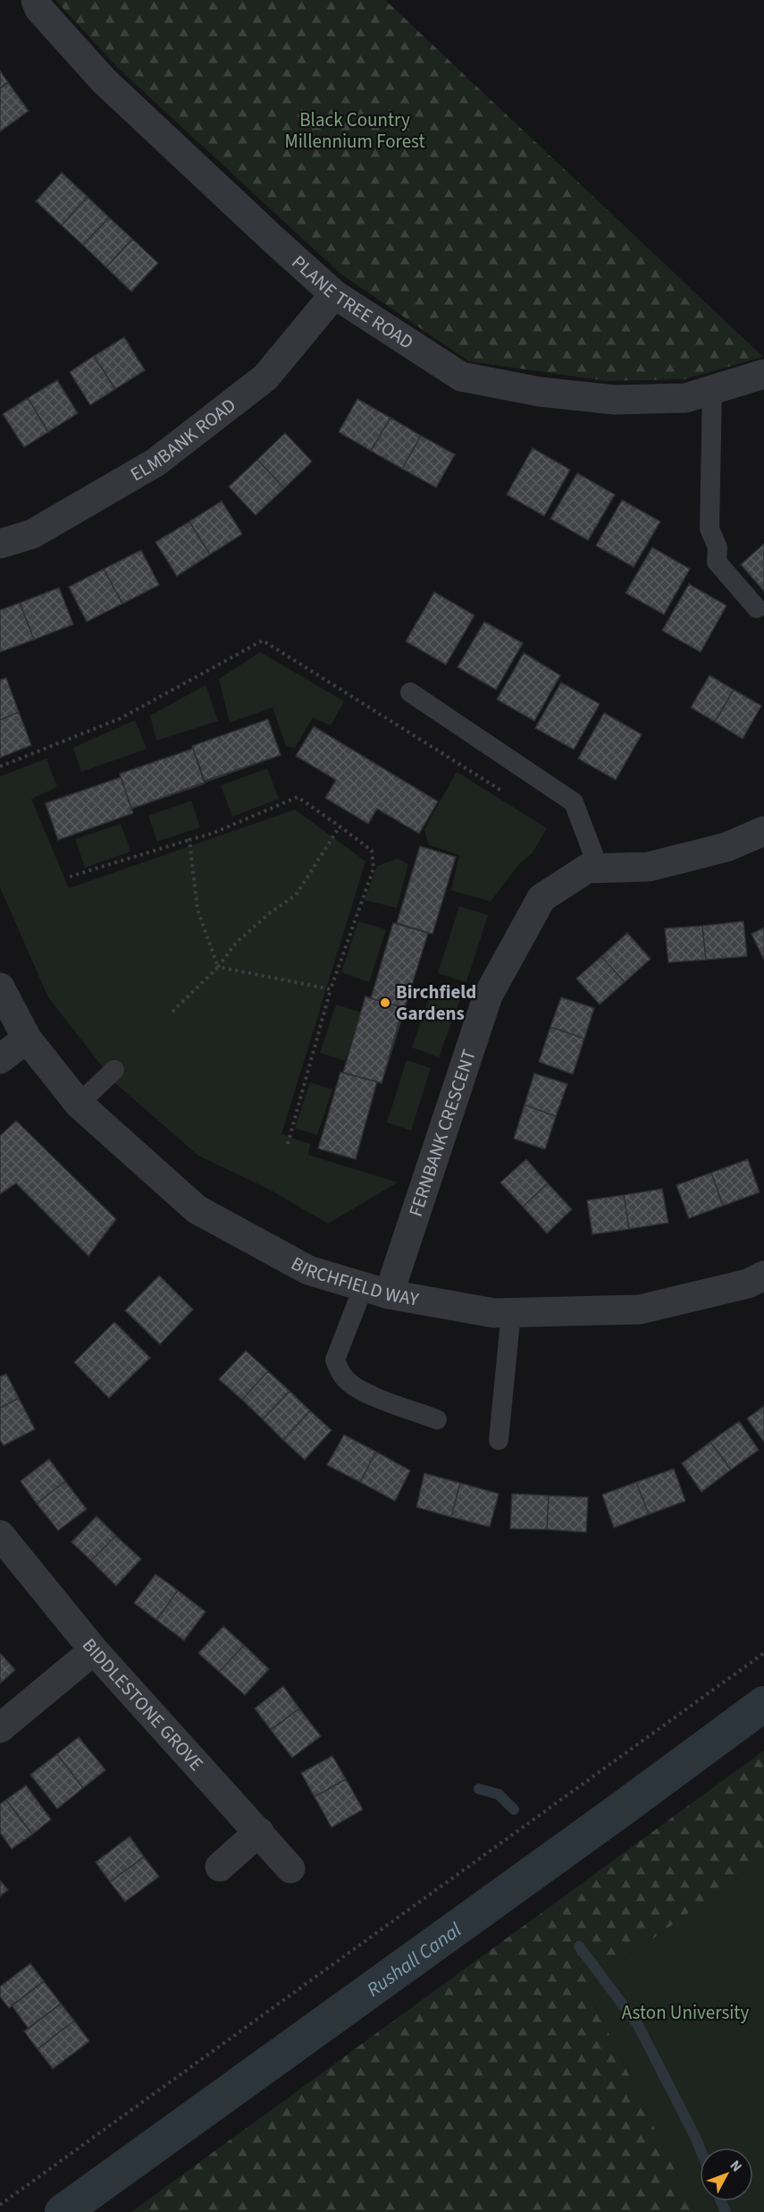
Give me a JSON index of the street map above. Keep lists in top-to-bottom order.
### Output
{
  "streets": {
    "street": [
      "PLANE TREE ROAD",
      "ELMBANK ROAD",
      "FERNBANK CRESCENT",
      "BIRCHFIELD WAY",
      "BIDDLESTONE GROVE"
    ]
  },
  "crossings": [
    ["PLANE TREE ROAD", "ELMBANK ROAD"],
    ["FERNBANK CRESCENT", "BIRCHFIELD WAY"]
  ],
  "water": ["Rushall Canal"],
  "parks": ["Black Country Millennium Forest", "Aston University"],
  "places": ["Birchfield Gardens"],
  "north": "top right"
}
